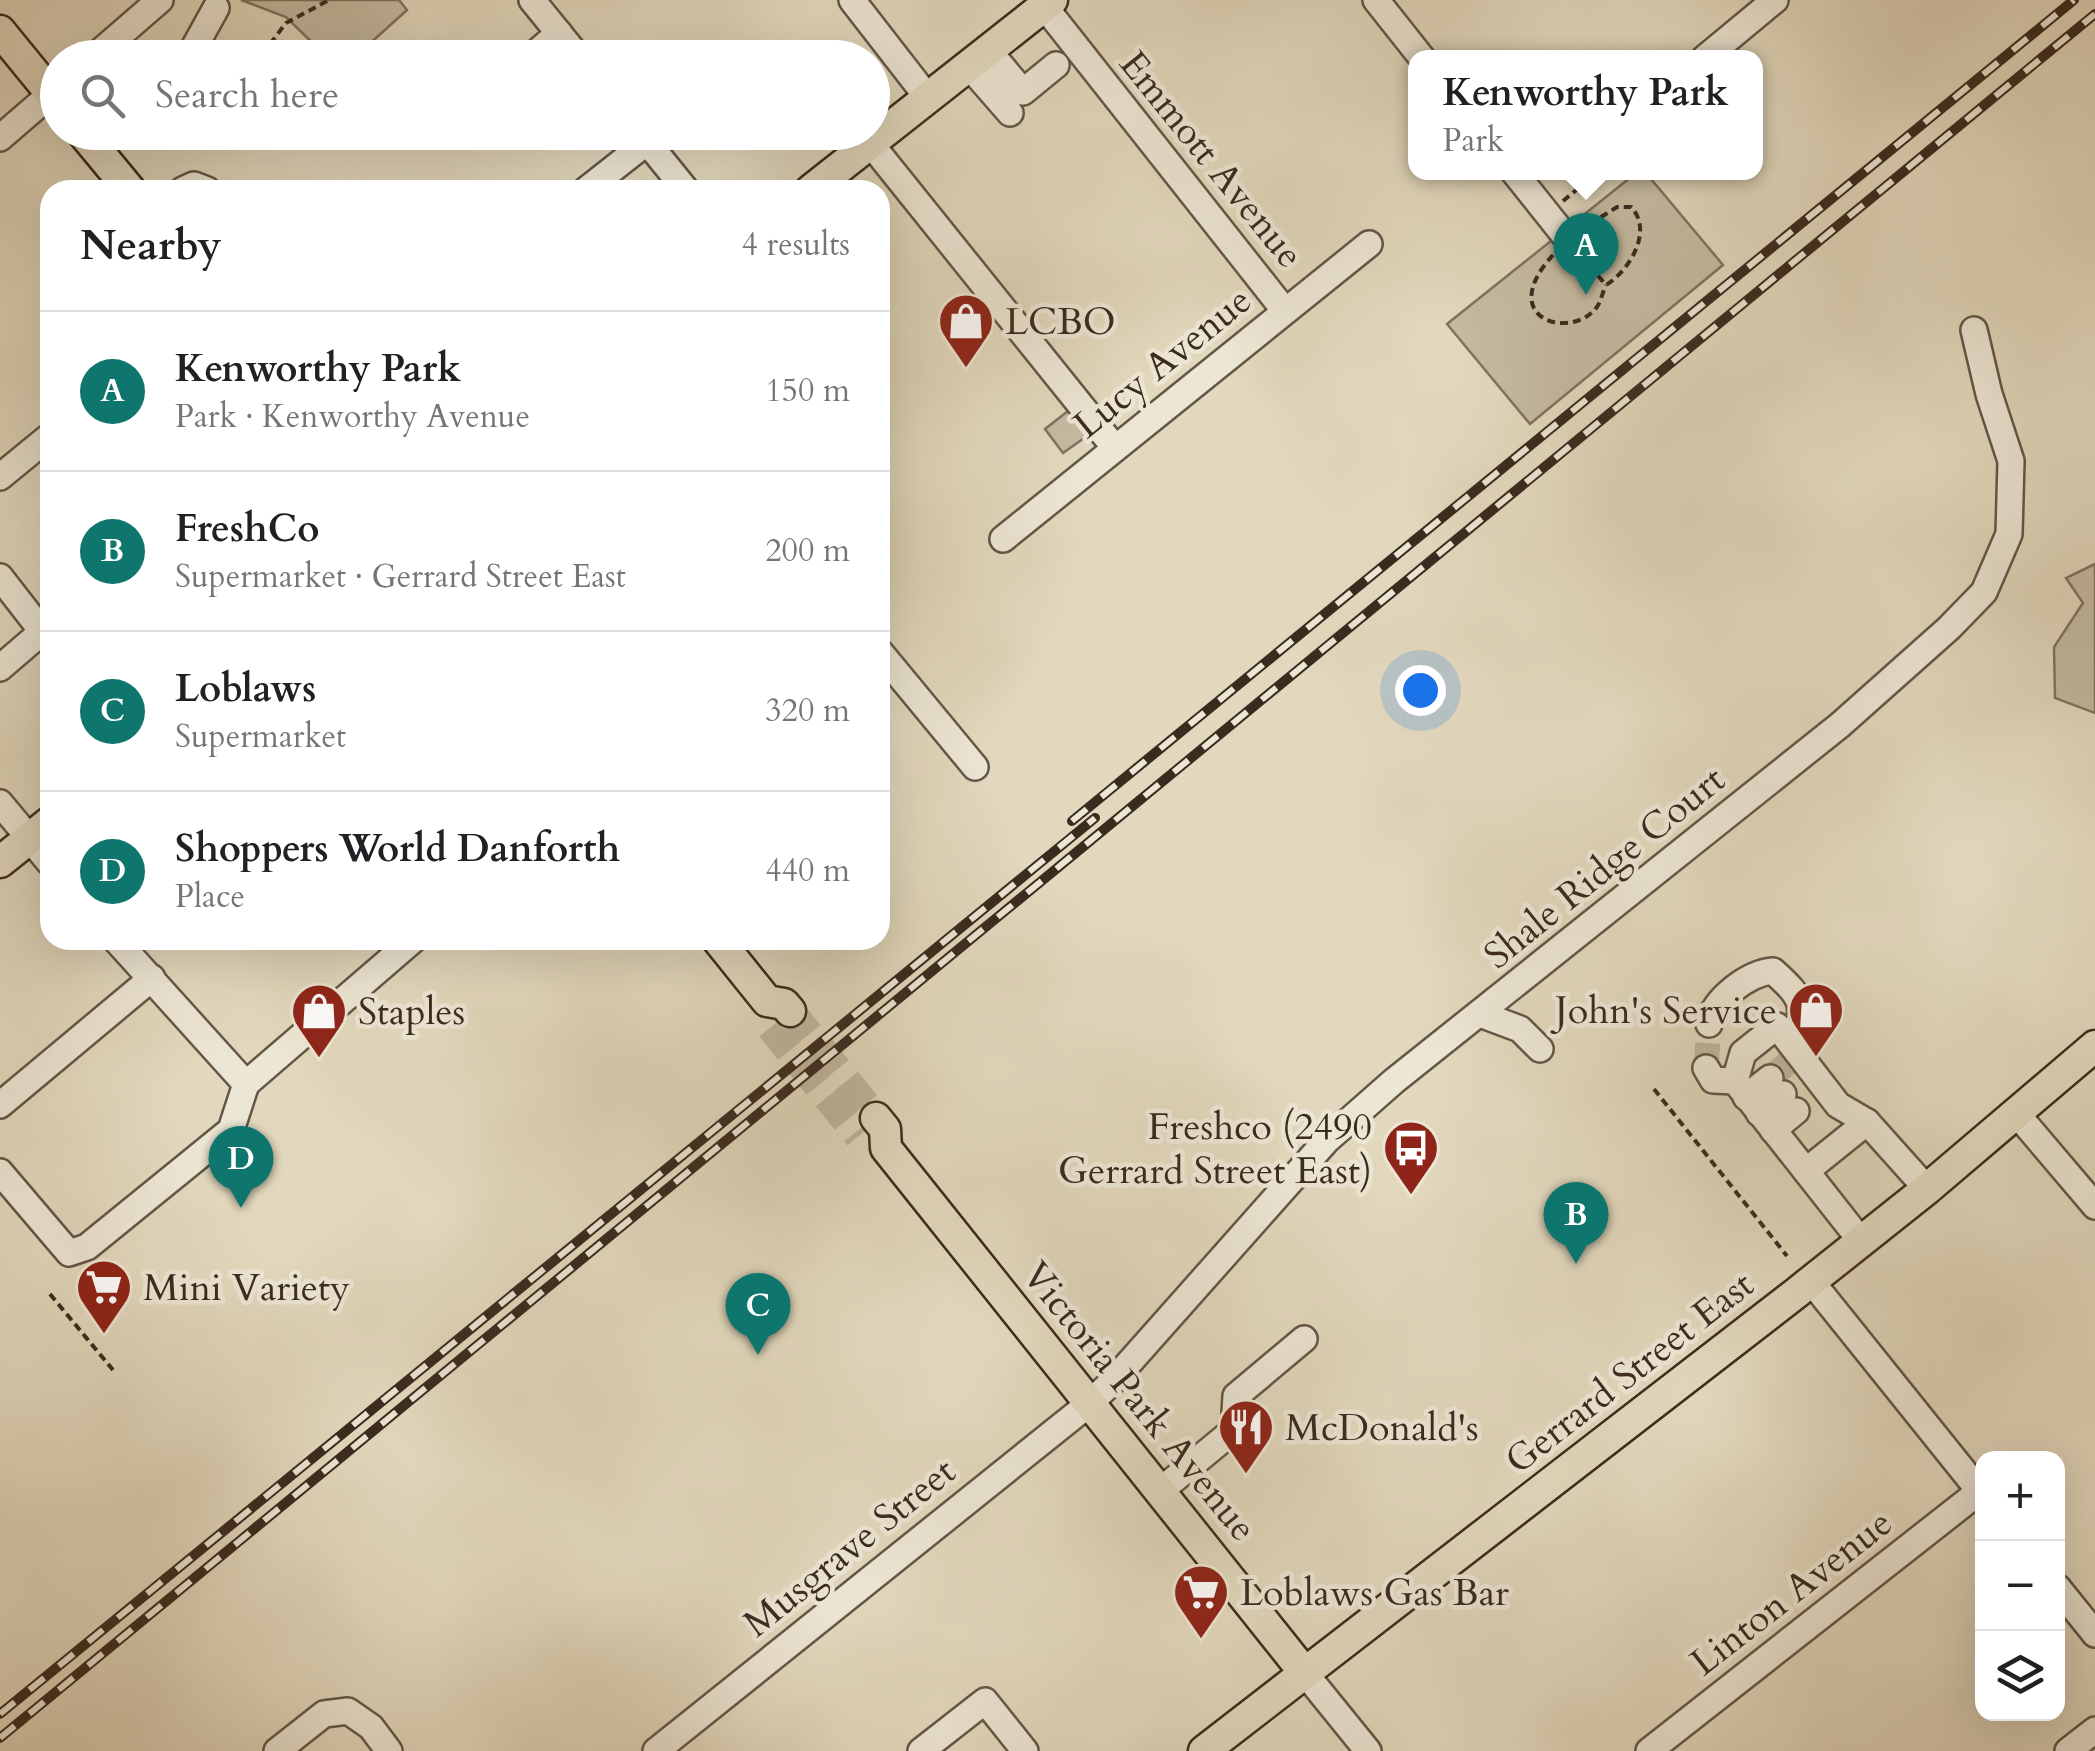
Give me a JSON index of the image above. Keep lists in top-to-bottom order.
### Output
{
  "streets": {
    "main road": ["Gerrard Street East", "Victoria Park Avenue"],
    "street": [
      "Emmott Avenue",
      "Lucy Avenue",
      "Shale Ridge Court",
      "Musgrave Street",
      "Linton Avenue"
    ]
  },
  "crossings": [
    ["Emmott Avenue", "Lucy Avenue"],
    ["Shale Ridge Court", "Victoria Park Avenue"],
    ["Shale Ridge Court", "Musgrave Street"],
    ["Gerrard Street East", "Victoria Park Avenue"],
    ["Victoria Park Avenue", "Musgrave Street"]
  ],
  "places": {
    "shop": ["LCBO", "John's Service", "Staples"],
    "bus stop": ["Freshco (2490 Gerrard Street East)"],
    "supermarket": ["Mini Variety", "Loblaws Gas Bar"],
    "restaurant": ["McDonald's"]
  },
  "page": {
    "search": "Search here",
    "popup": ["Kenworthy Park", "Park"],
    "heading": ["Nearby", "4 results"],
    "pins": [
      "A",
      "D",
      "B",
      "C"
    ],
    "list": [
      {
        "mark": "A",
        "name": "Kenworthy Park",
        "note": "Park · Kenworthy Avenue",
        "value": "150 m"
      },
      {
        "mark": "B",
        "name": "FreshCo",
        "note": "Supermarket · Gerrard Street East",
        "value": "200 m"
      },
      {
        "mark": "C",
        "name": "Loblaws",
        "note": "Supermarket",
        "value": "320 m"
      },
      {
        "mark": "D",
        "name": "Shoppers World Danforth",
        "note": "Place",
        "value": "440 m"
      }
    ],
    "map_buttons": ["+", "−"]
  }
}
